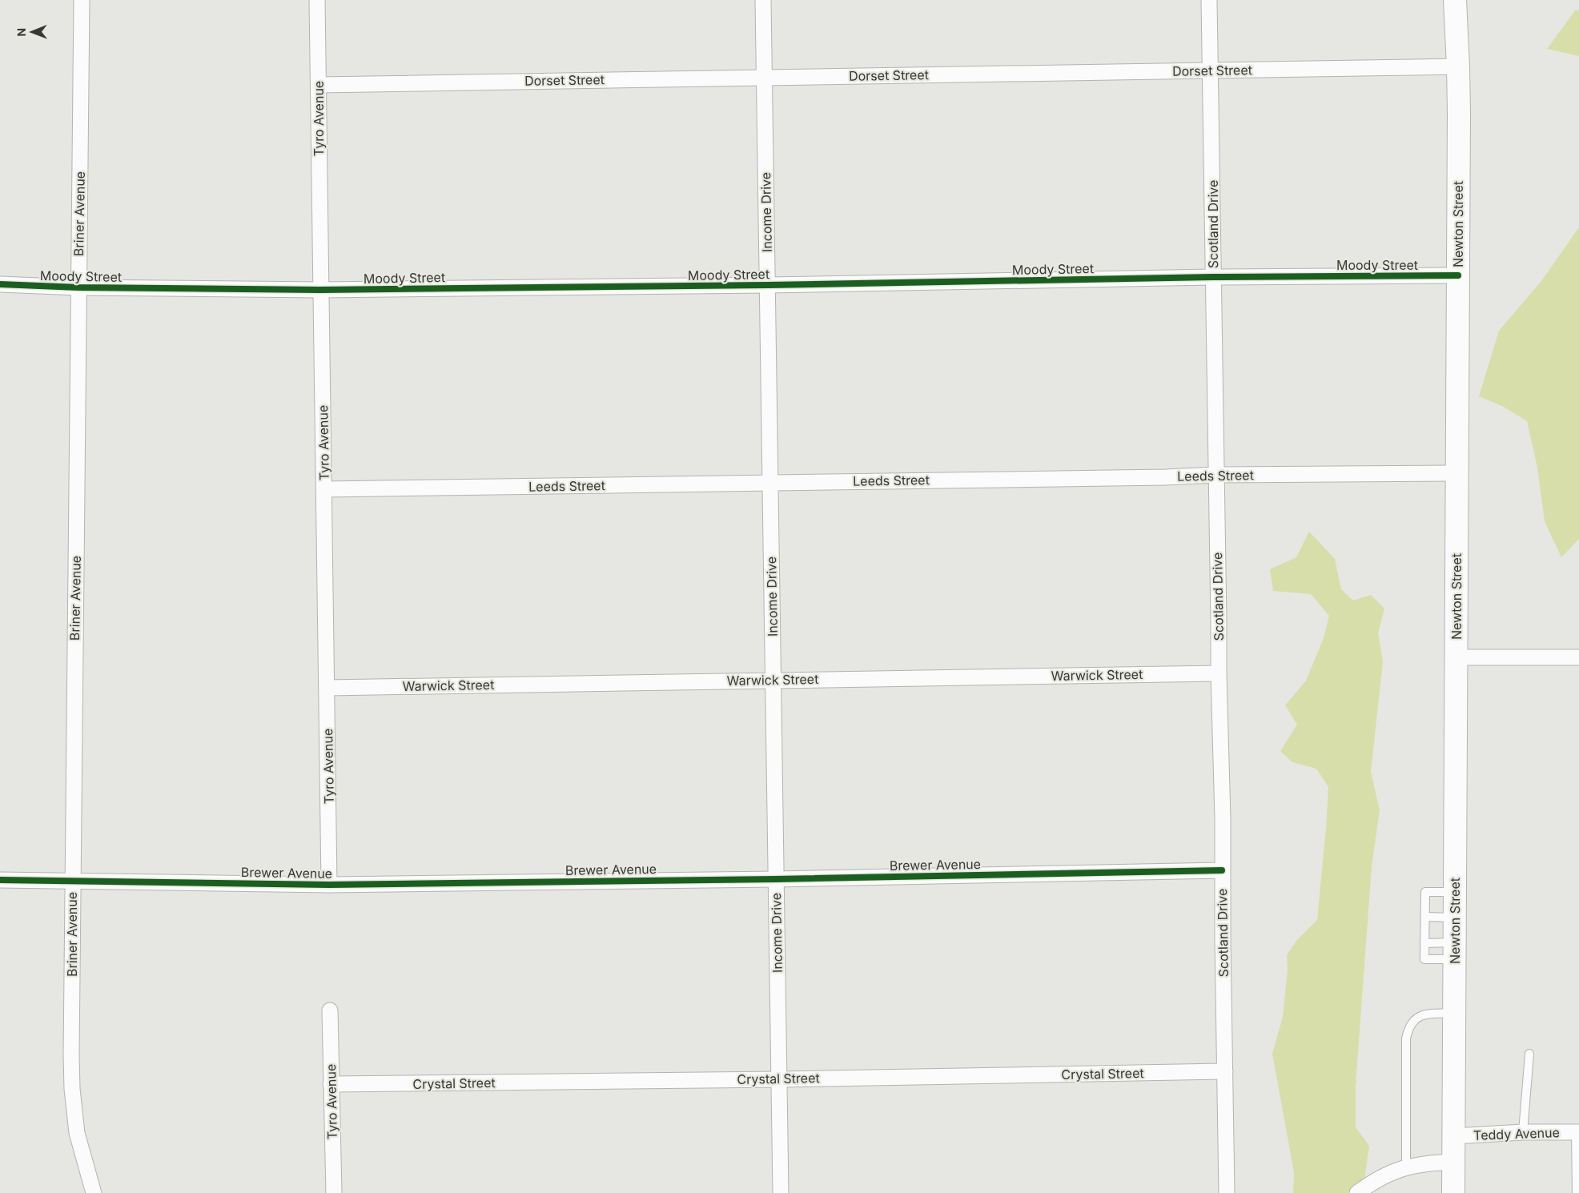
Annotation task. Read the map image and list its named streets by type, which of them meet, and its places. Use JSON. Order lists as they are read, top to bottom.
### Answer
{
  "streets": {
    "street": [
      "Dorset Street",
      "Tyro Avenue",
      "Income Drive",
      "Briner Avenue",
      "Scotland Drive",
      "Newton Street",
      "Moody Street",
      "Leeds Street",
      "Warwick Street",
      "Brewer Avenue",
      "Crystal Street",
      "Teddy Avenue"
    ]
  },
  "crossings": [
    ["Dorset Street", "Tyro Avenue"],
    ["Dorset Street", "Income Drive"],
    ["Dorset Street", "Scotland Drive"],
    ["Dorset Street", "Newton Street"],
    ["Tyro Avenue", "Moody Street"],
    ["Tyro Avenue", "Leeds Street"],
    ["Tyro Avenue", "Warwick Street"],
    ["Tyro Avenue", "Brewer Avenue"],
    ["Tyro Avenue", "Crystal Street"],
    ["Income Drive", "Moody Street"],
    ["Income Drive", "Leeds Street"],
    ["Income Drive", "Warwick Street"],
    ["Income Drive", "Brewer Avenue"],
    ["Income Drive", "Crystal Street"],
    ["Briner Avenue", "Moody Street"],
    ["Briner Avenue", "Brewer Avenue"],
    ["Scotland Drive", "Moody Street"],
    ["Scotland Drive", "Leeds Street"],
    ["Scotland Drive", "Warwick Street"],
    ["Scotland Drive", "Brewer Avenue"],
    ["Scotland Drive", "Crystal Street"],
    ["Newton Street", "Moody Street"],
    ["Newton Street", "Leeds Street"],
    ["Newton Street", "Teddy Avenue"]
  ],
  "north": "left"
}
